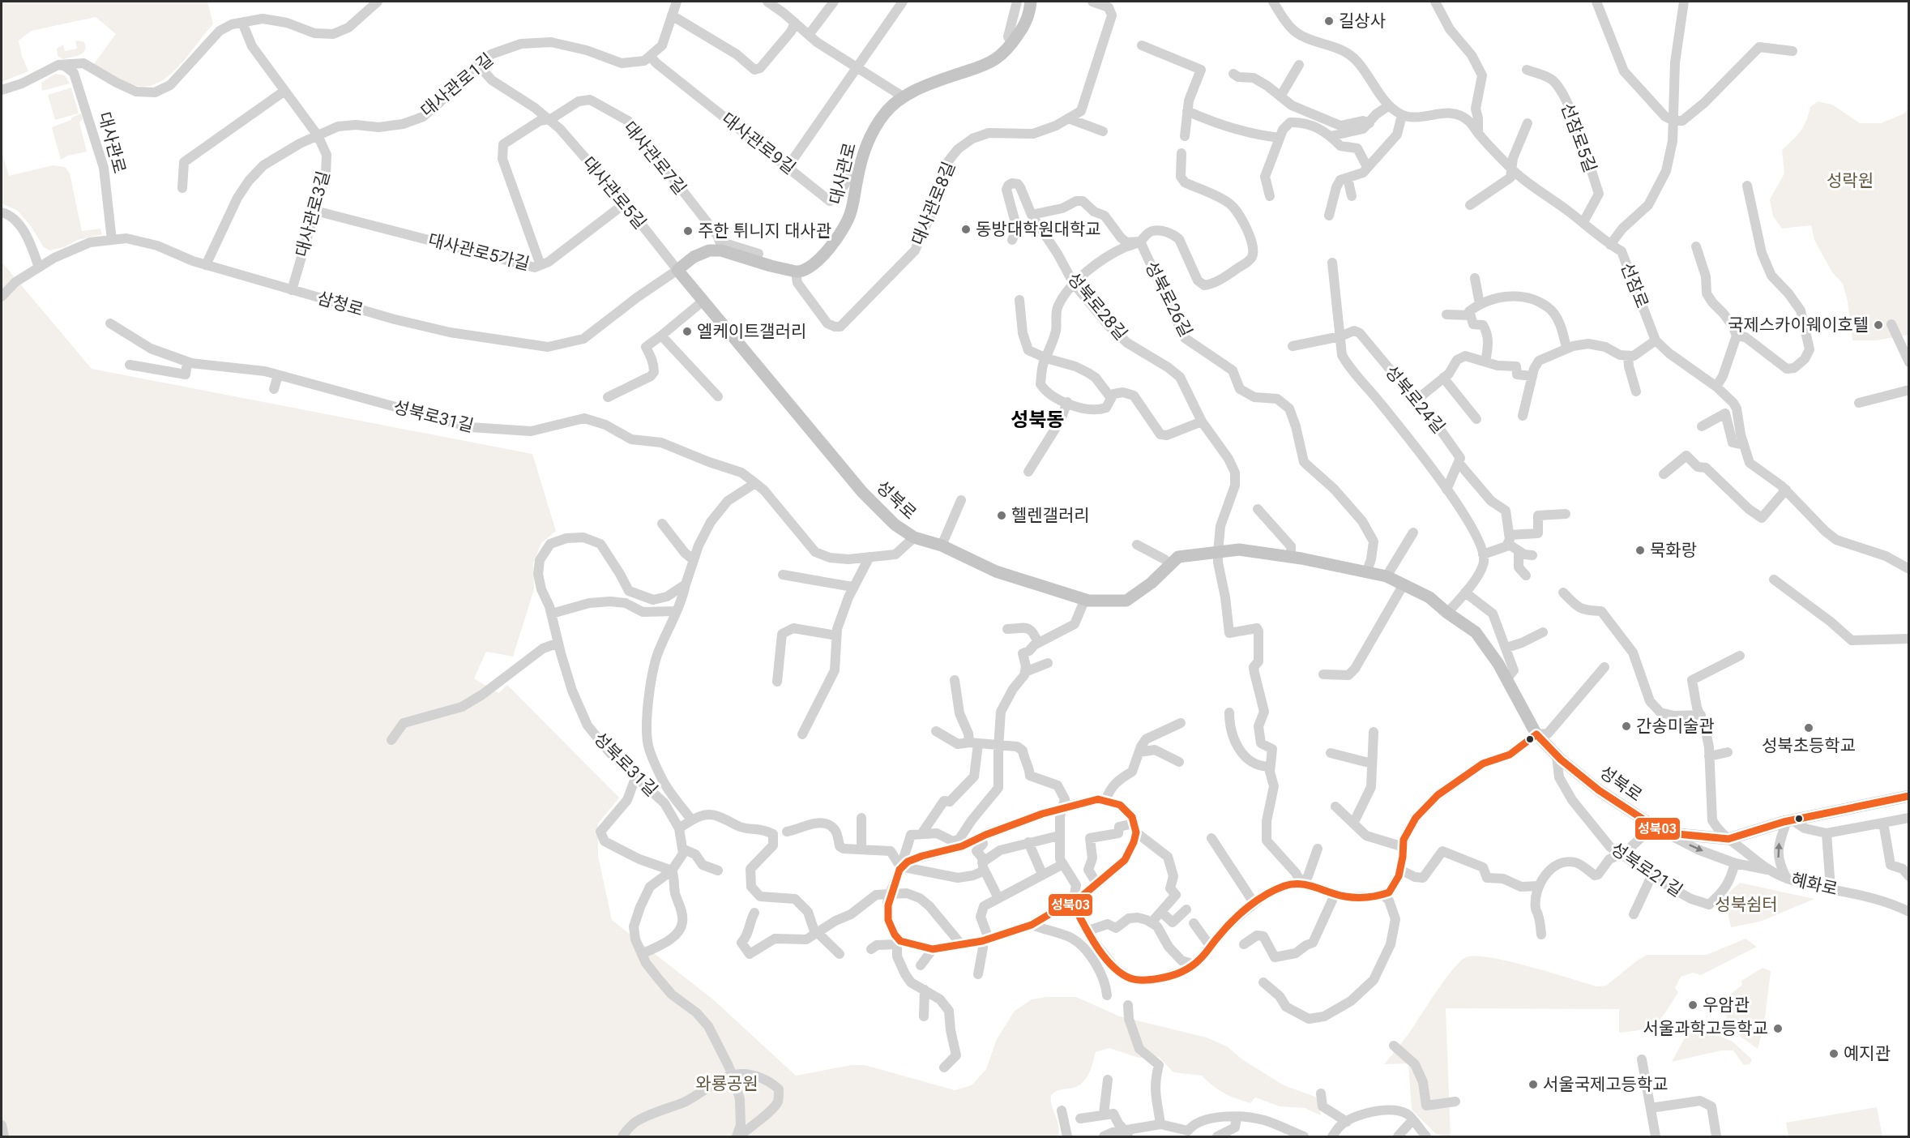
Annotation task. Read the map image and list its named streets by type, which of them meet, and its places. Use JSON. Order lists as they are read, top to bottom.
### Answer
{
  "streets": {
    "main road": ["대사관로", "성북로"],
    "street": [
      "대사관로1길",
      "선잠로5길",
      "대사관로9길",
      "대사관로7길",
      "대사관로5길",
      "대사관로8길",
      "대사관로3길",
      "대사관로5가길",
      "선잠로",
      "성북로26길",
      "삼청로",
      "성북로28길",
      "성북로24길",
      "성북로31길",
      "성북로21길",
      "혜화로"
    ]
  },
  "crossings": [
    ["대사관로1길", "대사관로9길"],
    ["대사관로1길", "대사관로5길"],
    ["대사관로1길", "대사관로3길"],
    ["대사관로1길", "삼청로"],
    ["대사관로", "대사관로9길"],
    ["대사관로", "대사관로8길"],
    ["대사관로", "삼청로"],
    ["대사관로7길", "대사관로5길"],
    ["대사관로5길", "대사관로5가길"],
    ["대사관로5길", "삼청로"],
    ["대사관로5길", "성북로"],
    ["대사관로3길", "대사관로5가길"],
    ["대사관로3길", "삼청로"],
    ["성북로26길", "성북로28길"],
    ["성북로26길", "성북로"],
    ["삼청로", "성북로"],
    ["성북로28길", "성북로"],
    ["성북로31길", "성북로"],
    ["성북로", "성북로21길"],
    ["성북로", "혜화로"]
  ],
  "districts": ["성북동"],
  "parks": ["성락원", "성북쉼터", "와룡공원"],
  "places": [
    "길상사",
    "동방대학원대학교",
    "주한 튀니지 대사관",
    "국제스카이웨이호텔",
    "엘케이트갤러리",
    "헬렌갤러리",
    "묵화랑",
    "간송미술관",
    "성북초등학교",
    "우암관",
    "서울과학고등학교",
    "예지관",
    "서울국제고등학교"
  ],
  "lines": ["transit line 성북03"]
}
